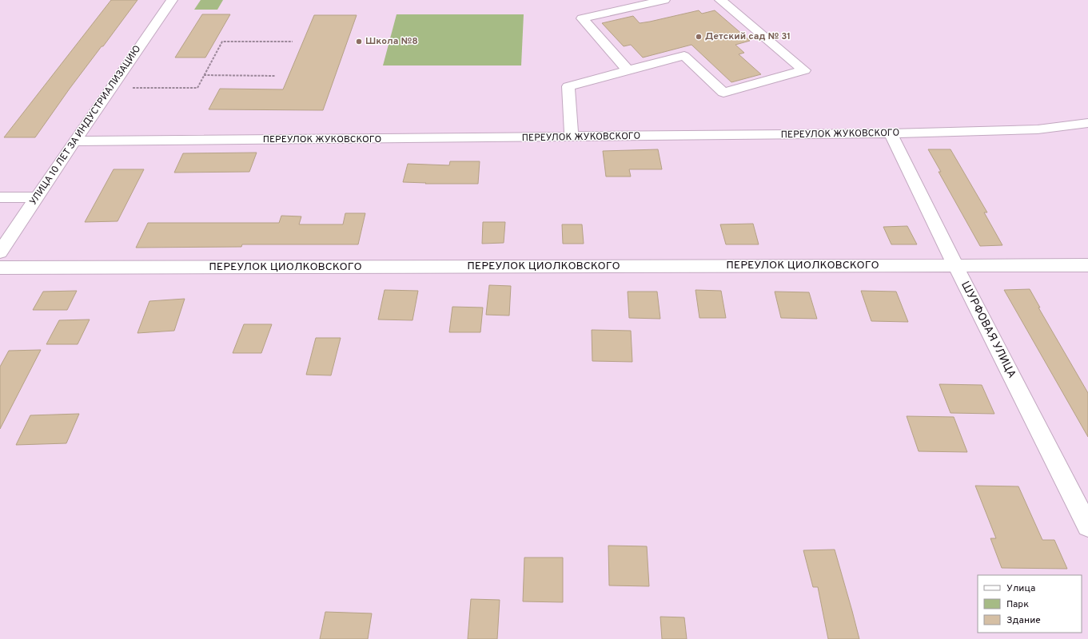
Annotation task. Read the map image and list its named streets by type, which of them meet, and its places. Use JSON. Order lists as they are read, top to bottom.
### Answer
{
  "streets": {
    "street": [
      "УЛИЦА 10 ЛЕТ ЗА ИНДУСТРИАЛИЗАЦИЮ",
      "ПЕРЕУЛОК ЖУКОВСКОГО",
      "ПЕРЕУЛОК ЦИОЛКОВСКОГО",
      "ШУРФОВАЯ УЛИЦА"
    ]
  },
  "crossings": [
    ["УЛИЦА 10 ЛЕТ ЗА ИНДУСТРИАЛИЗАЦИЮ", "ПЕРЕУЛОК ЖУКОВСКОГО"],
    ["ПЕРЕУЛОК ЖУКОВСКОГО", "ШУРФОВАЯ УЛИЦА"],
    ["ПЕРЕУЛОК ЦИОЛКОВСКОГО", "ШУРФОВАЯ УЛИЦА"]
  ],
  "places": ["Детский сад № 31", "Школа №8"],
  "legend": ["Улица", "Парк", "Здание"]
}
